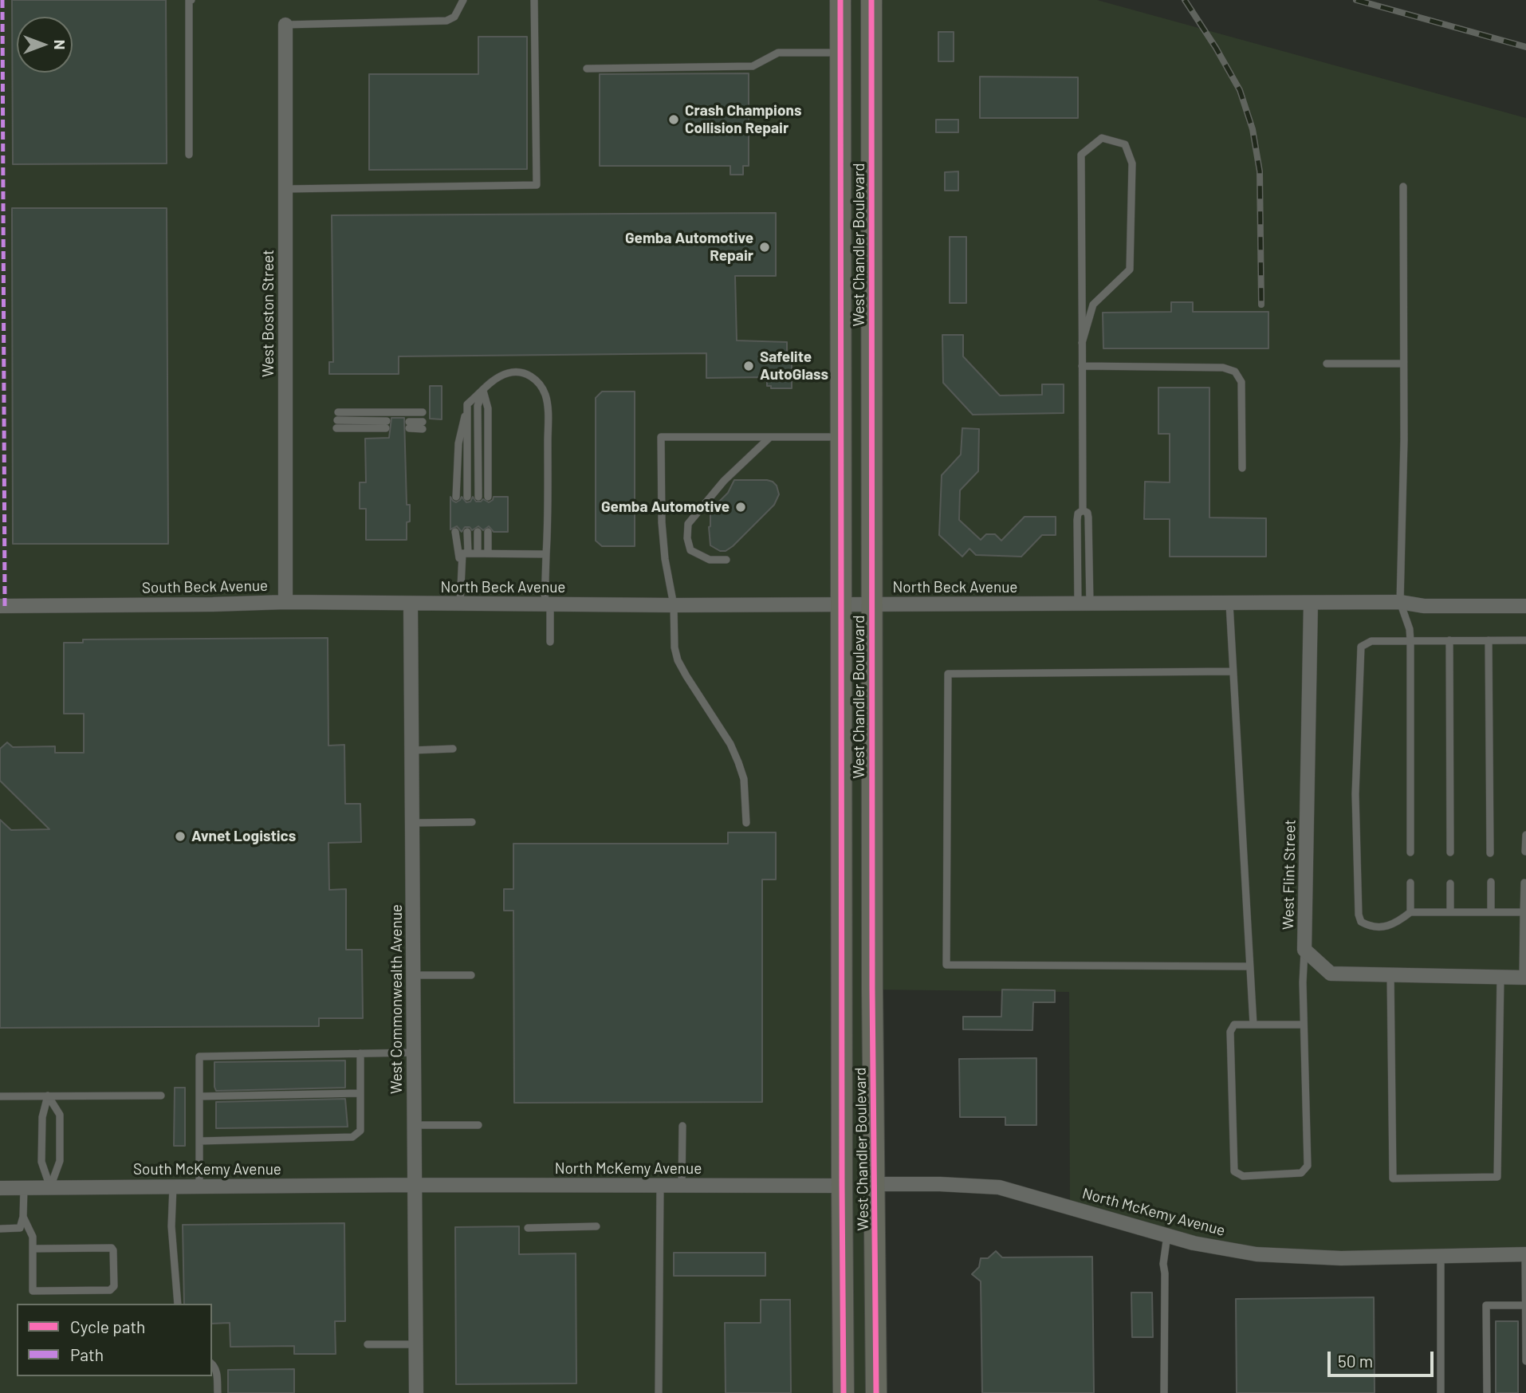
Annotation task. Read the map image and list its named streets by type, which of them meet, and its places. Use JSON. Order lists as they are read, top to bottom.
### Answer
{
  "streets": {
    "main road": ["West Chandler Boulevard"],
    "street": [
      "West Boston Street",
      "South Beck Avenue",
      "North Beck Avenue",
      "West Flint Street",
      "West Commonwealth Avenue",
      "North McKemy Avenue",
      "South McKemy Avenue"
    ]
  },
  "crossings": [
    ["West Chandler Boulevard", "North Beck Avenue"],
    ["West Chandler Boulevard", "North McKemy Avenue"],
    ["West Boston Street", "South Beck Avenue"],
    ["South Beck Avenue", "North Beck Avenue"],
    ["South Beck Avenue", "West Commonwealth Avenue"],
    ["North Beck Avenue", "West Flint Street"],
    ["North Beck Avenue", "West Commonwealth Avenue"],
    ["West Commonwealth Avenue", "North McKemy Avenue"],
    ["West Commonwealth Avenue", "South McKemy Avenue"],
    ["North McKemy Avenue", "South McKemy Avenue"]
  ],
  "places": [
    "Crash Champions Collision Repair",
    "Gemba Automotive Repair",
    "Safelite AutoGlass",
    "Gemba Automotive",
    "Avnet Logistics"
  ],
  "legend": ["Cycle path", "Path"],
  "scale_bar": "50 m",
  "north": "right"
}
